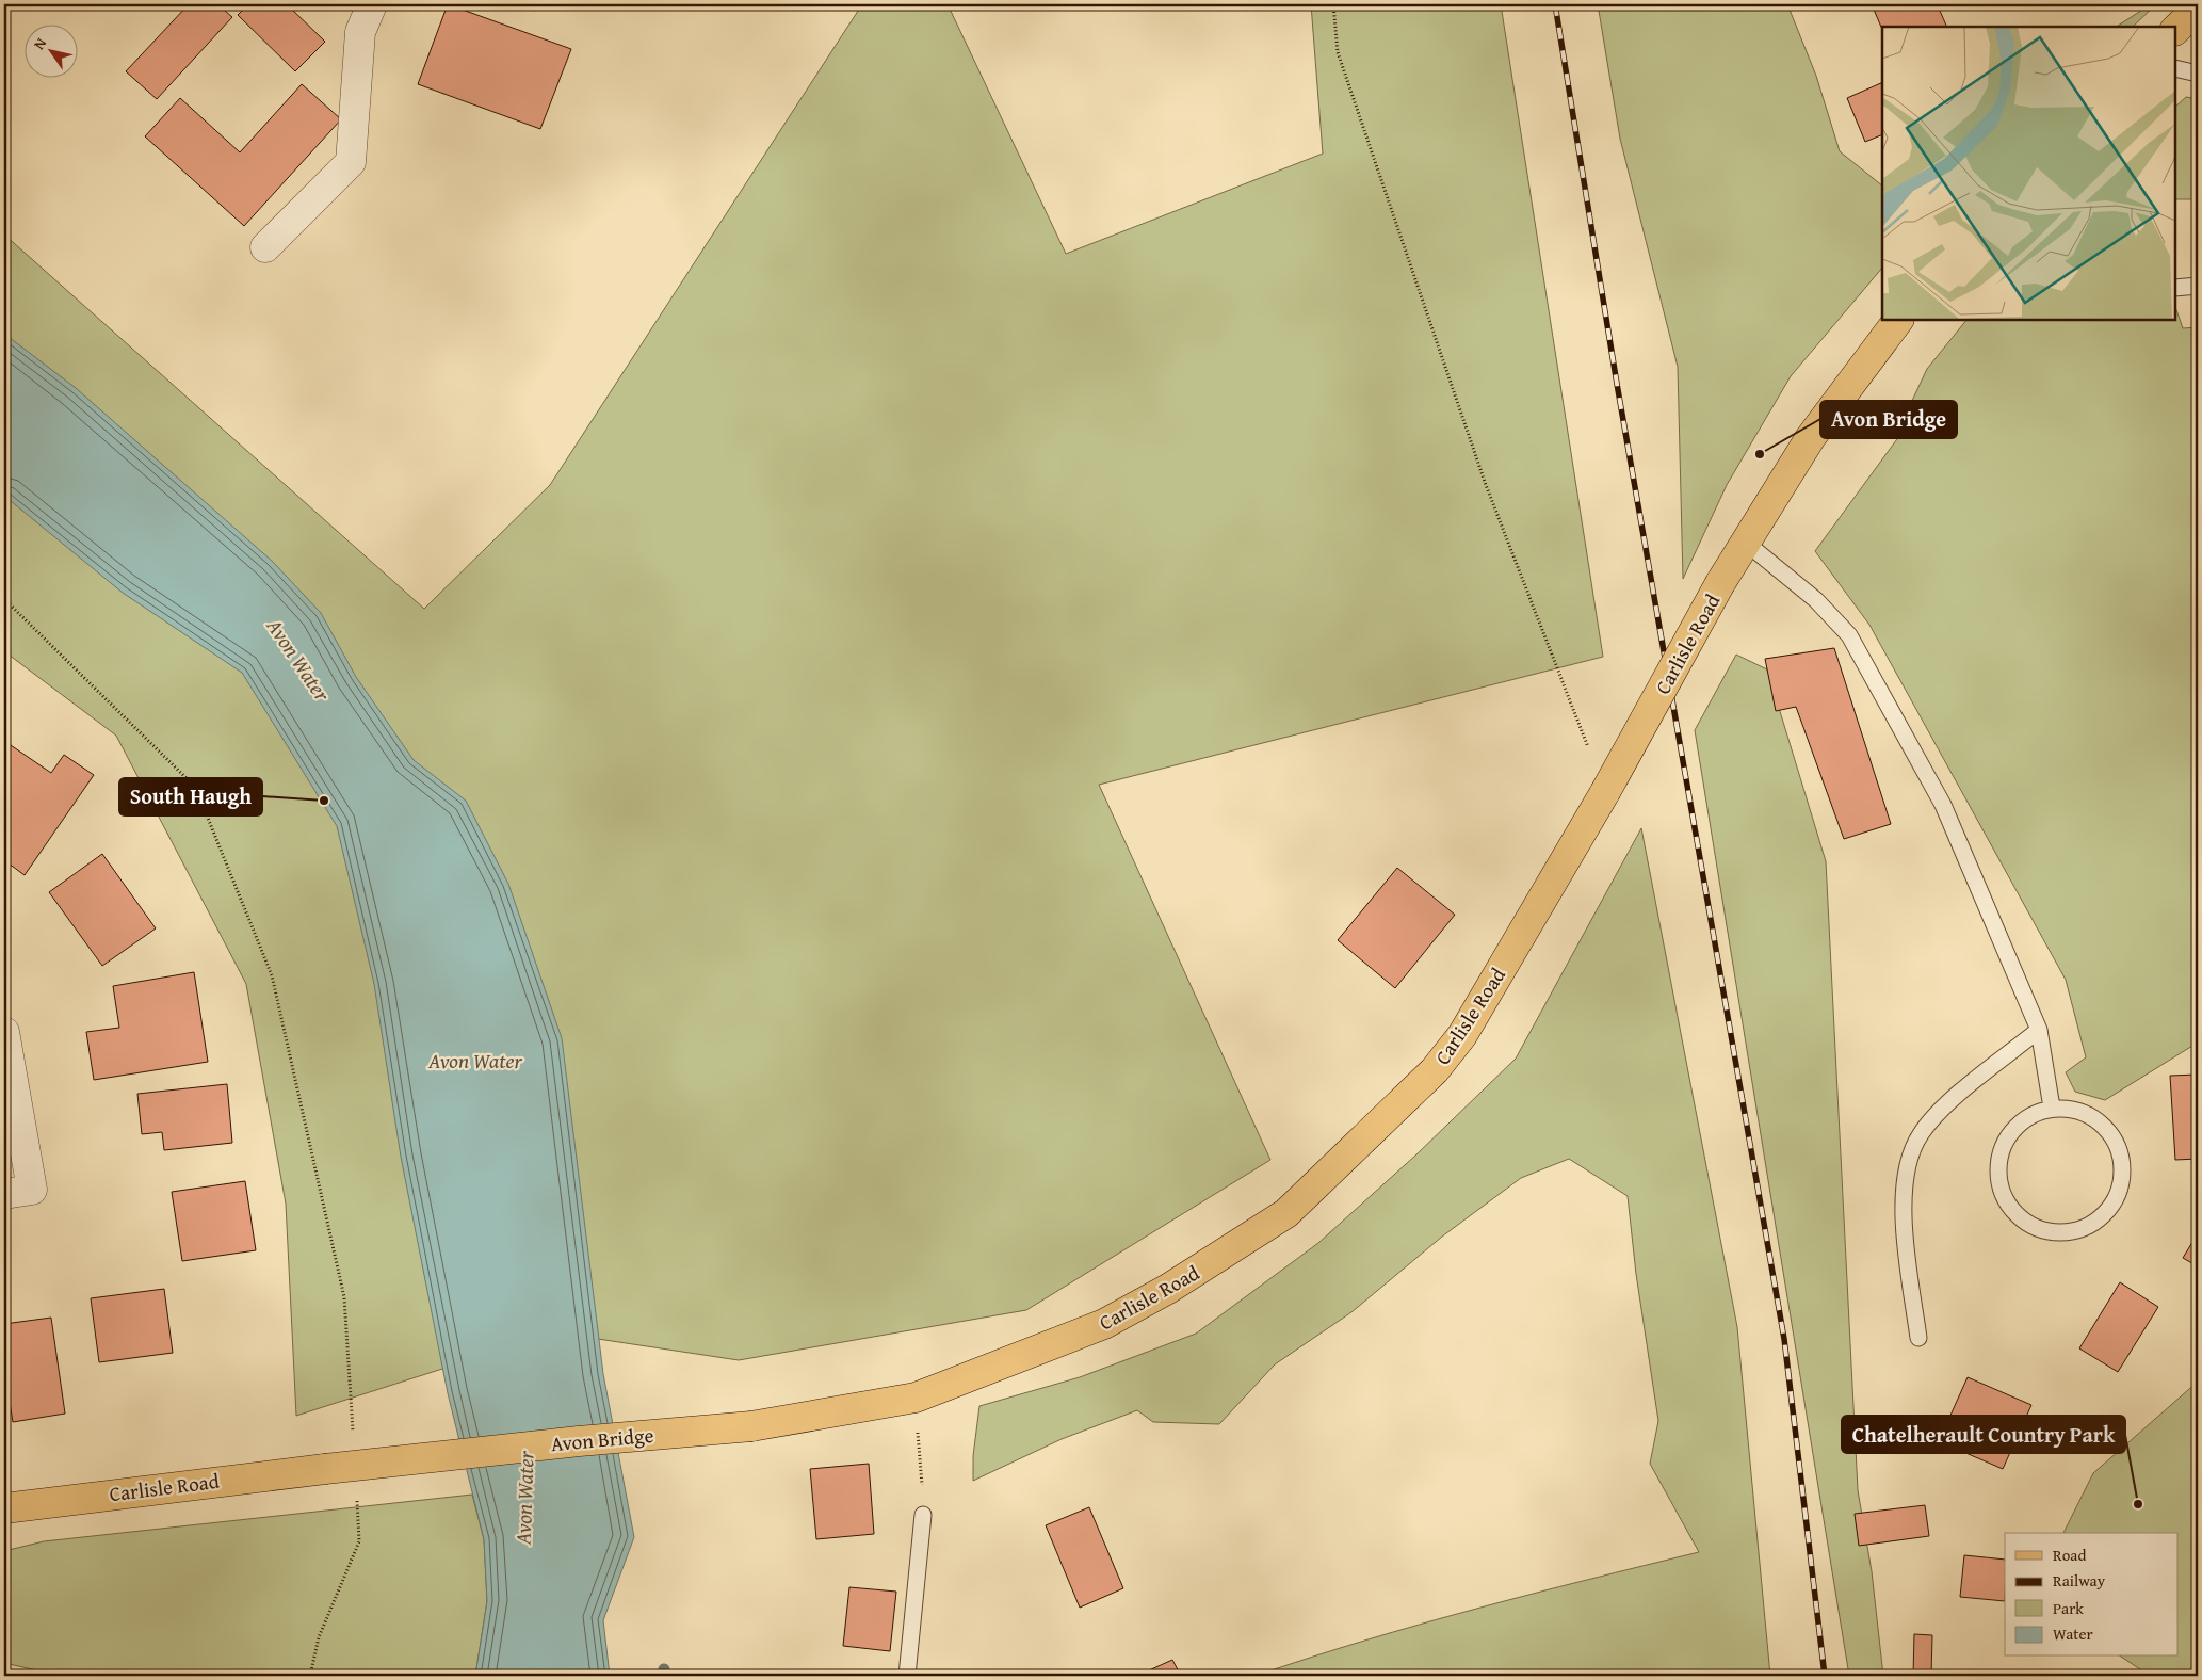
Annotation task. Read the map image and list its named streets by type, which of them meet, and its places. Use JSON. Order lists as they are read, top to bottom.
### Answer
{
  "streets": {
    "main road": ["Carlisle Road", "Avon Bridge"]
  },
  "crossings": [
    ["Carlisle Road", "Avon Bridge"]
  ],
  "water": ["Avon Water"],
  "places": ["Avon Bridge", "South Haugh", "Chatelherault Country Park"],
  "legend": [
    "Road",
    "Railway",
    "Park",
    "Water"
  ],
  "north": "top left"
}
